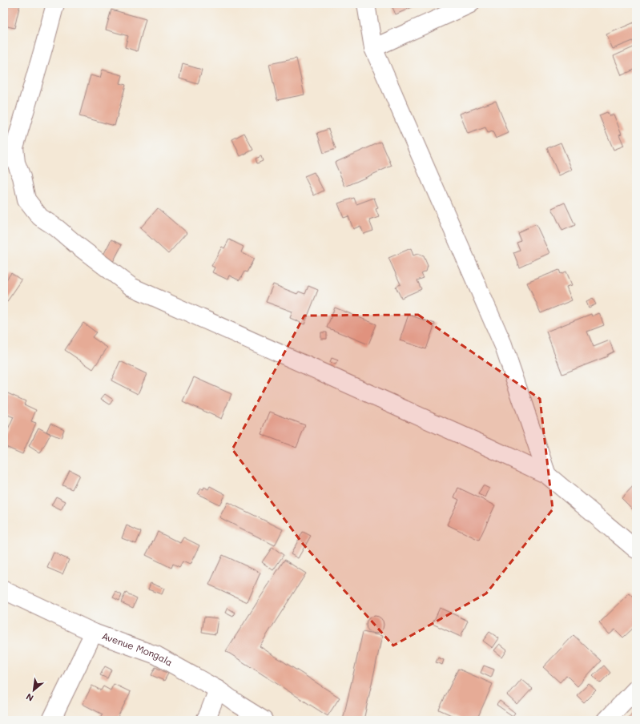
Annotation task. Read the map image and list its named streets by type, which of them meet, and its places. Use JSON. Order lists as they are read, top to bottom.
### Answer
{
  "streets": {
    "street": ["Avenue Mongala"]
  },
  "north": "bottom left"
}
